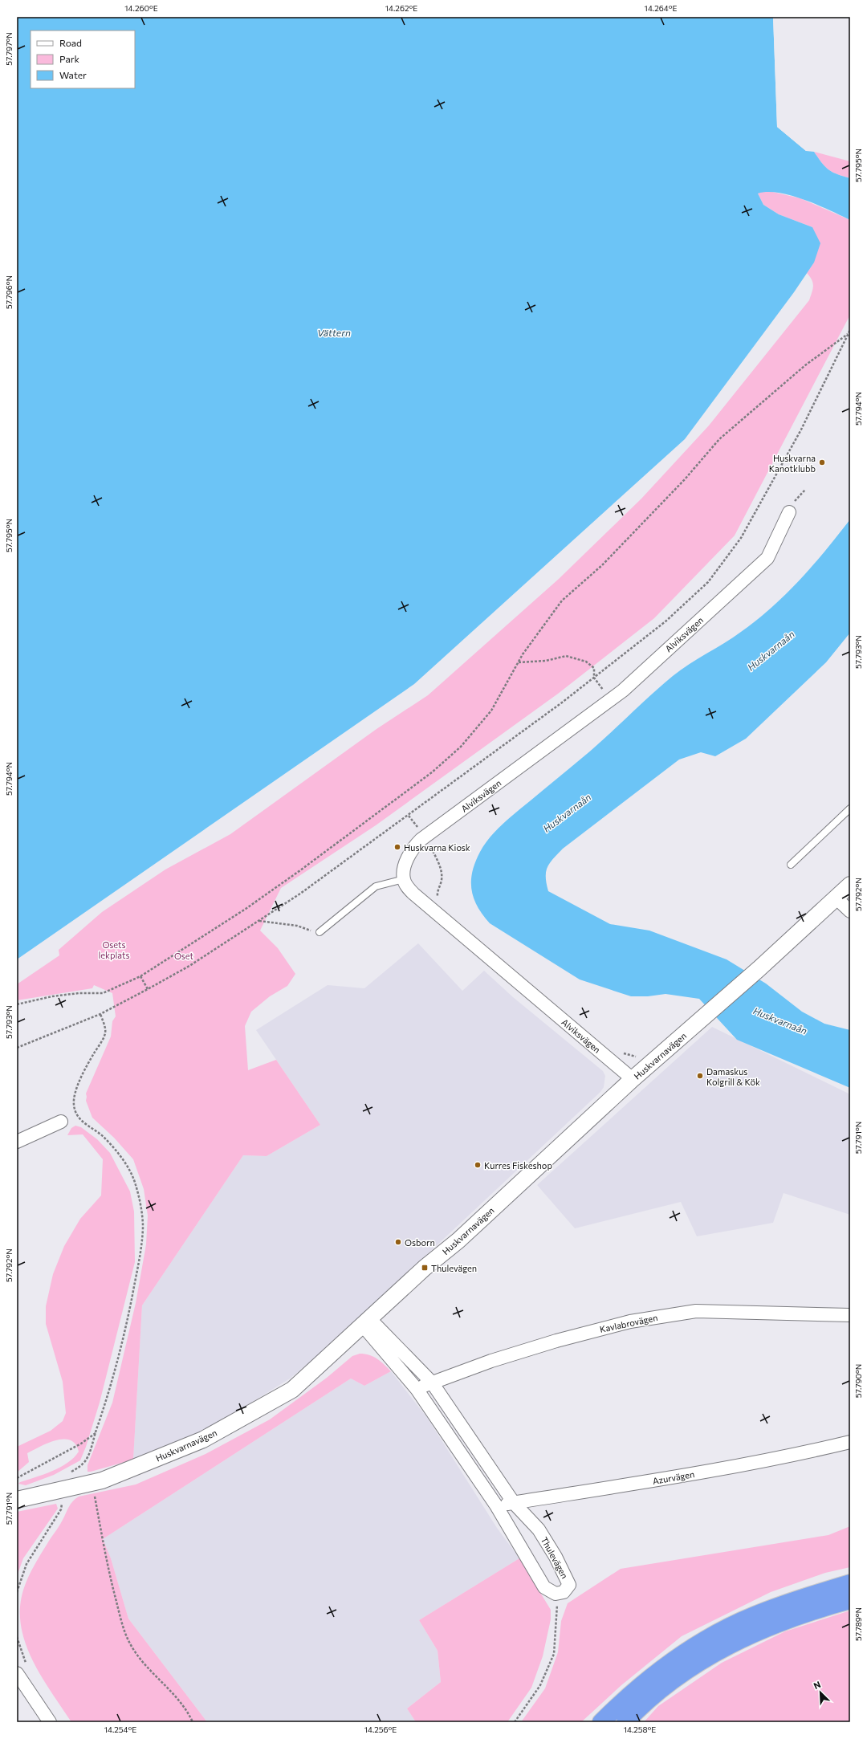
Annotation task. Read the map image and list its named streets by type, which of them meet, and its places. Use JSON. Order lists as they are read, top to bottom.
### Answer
{
  "streets": {
    "street": [
      "Alviksvägen",
      "Huskvarnavägen",
      "Kavlabrovägen",
      "Azurvägen",
      "Thulevägen"
    ]
  },
  "crossings": [
    ["Alviksvägen", "Huskvarnavägen"],
    ["Huskvarnavägen", "Thulevägen"],
    ["Kavlabrovägen", "Thulevägen"],
    ["Azurvägen", "Thulevägen"]
  ],
  "water": ["Vättern", "Huskvarnaån"],
  "parks": ["Osets lekplats", "Oset"],
  "places": {
    "other": [
      "Huskvarna Kanotklubb",
      "Huskvarna Kiosk",
      "Damaskus Kolgrill & Kök",
      "Kurres Fiskeshop",
      "Osborn"
    ],
    "transit": ["Thulevägen"]
  },
  "legend": ["Road", "Park", "Water"],
  "north": "top left",
  "coordinates": [
    "14.260°E",
    "14.262°E",
    "14.264°E",
    "57.797°N",
    "57.795°N",
    "57.796°N",
    "57.794°N",
    "57.793°N",
    "57.792°N",
    "57.791°N",
    "57.790°N",
    "57.789°N",
    "14.254°E",
    "14.256°E",
    "14.258°E"
  ]
}
